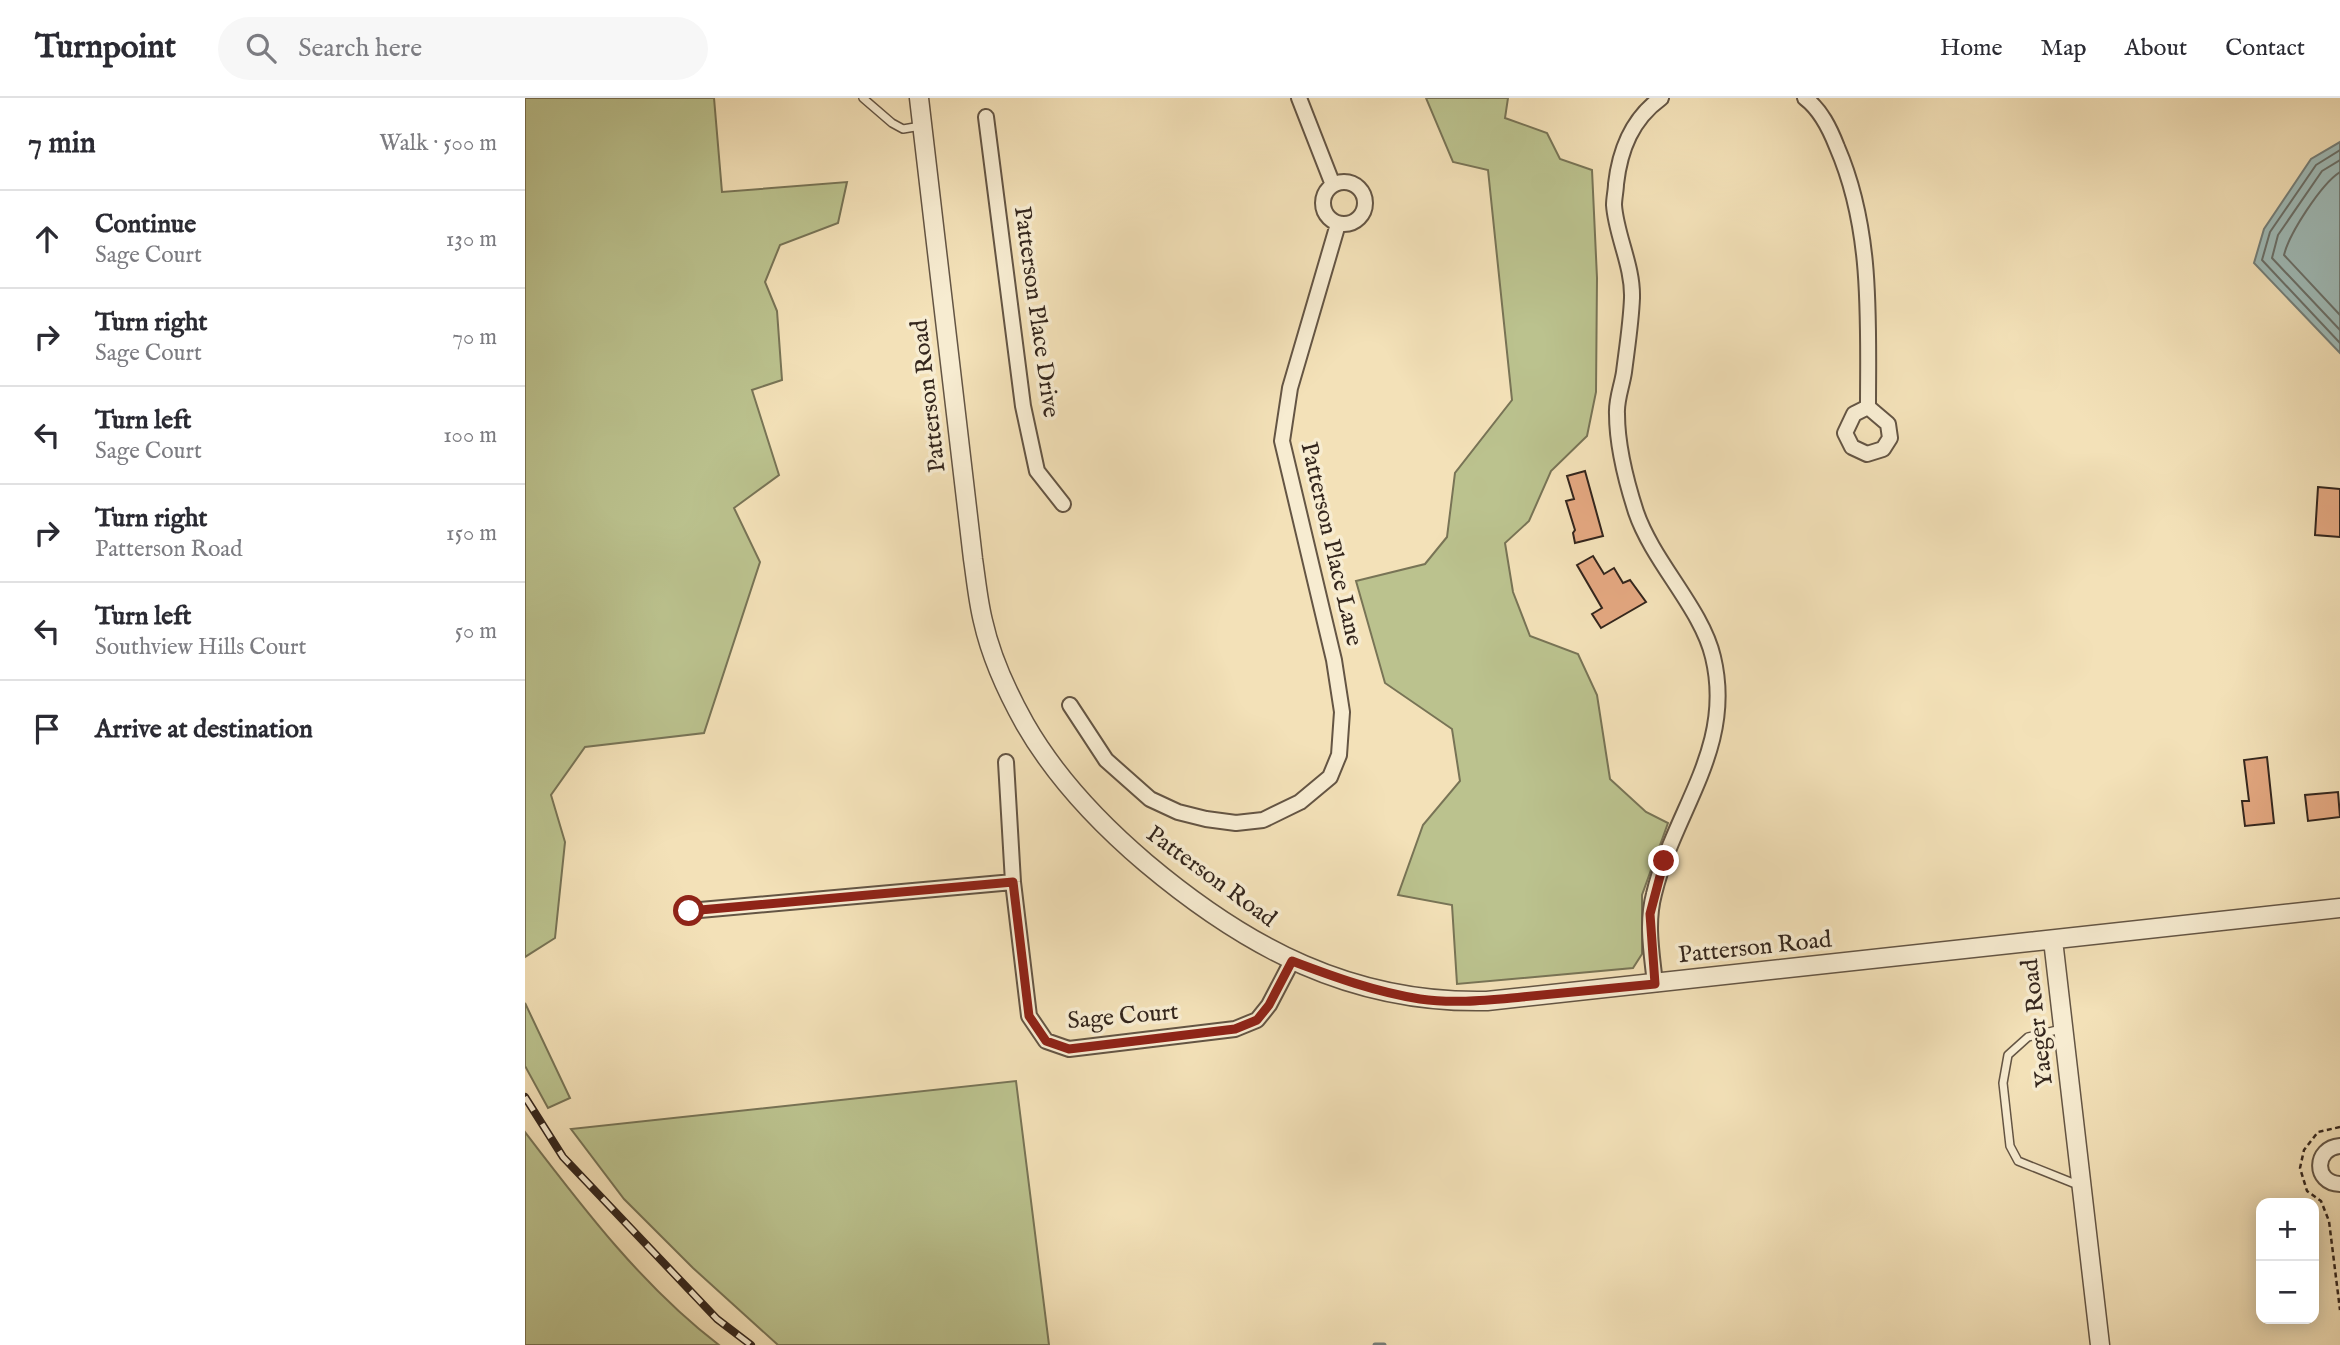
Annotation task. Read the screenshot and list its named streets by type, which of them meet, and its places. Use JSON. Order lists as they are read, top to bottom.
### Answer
{
  "streets": {
    "street": [
      "Patterson Place Drive",
      "Patterson Road",
      "Patterson Place Lane",
      "Sage Court",
      "Yaeger Road"
    ]
  },
  "crossings": [
    ["Patterson Road", "Sage Court"],
    ["Patterson Road", "Yaeger Road"]
  ],
  "page": {
    "header": "Turnpoint",
    "search": "Search here",
    "nav": [
      "Home",
      "Map",
      "About",
      "Contact"
    ],
    "heading": ["7 min", "Walk · 500 m"],
    "list": [
      ["Continue", "Sage Court", "130 m"],
      ["Turn right", "Sage Court", "70 m"],
      ["Turn left", "Sage Court", "100 m"],
      ["Turn right", "Patterson Road", "150 m"],
      ["Turn left", "Southview Hills Court", "50 m"],
      "Arrive at destination"
    ],
    "map_buttons": ["+", "−"]
  }
}
